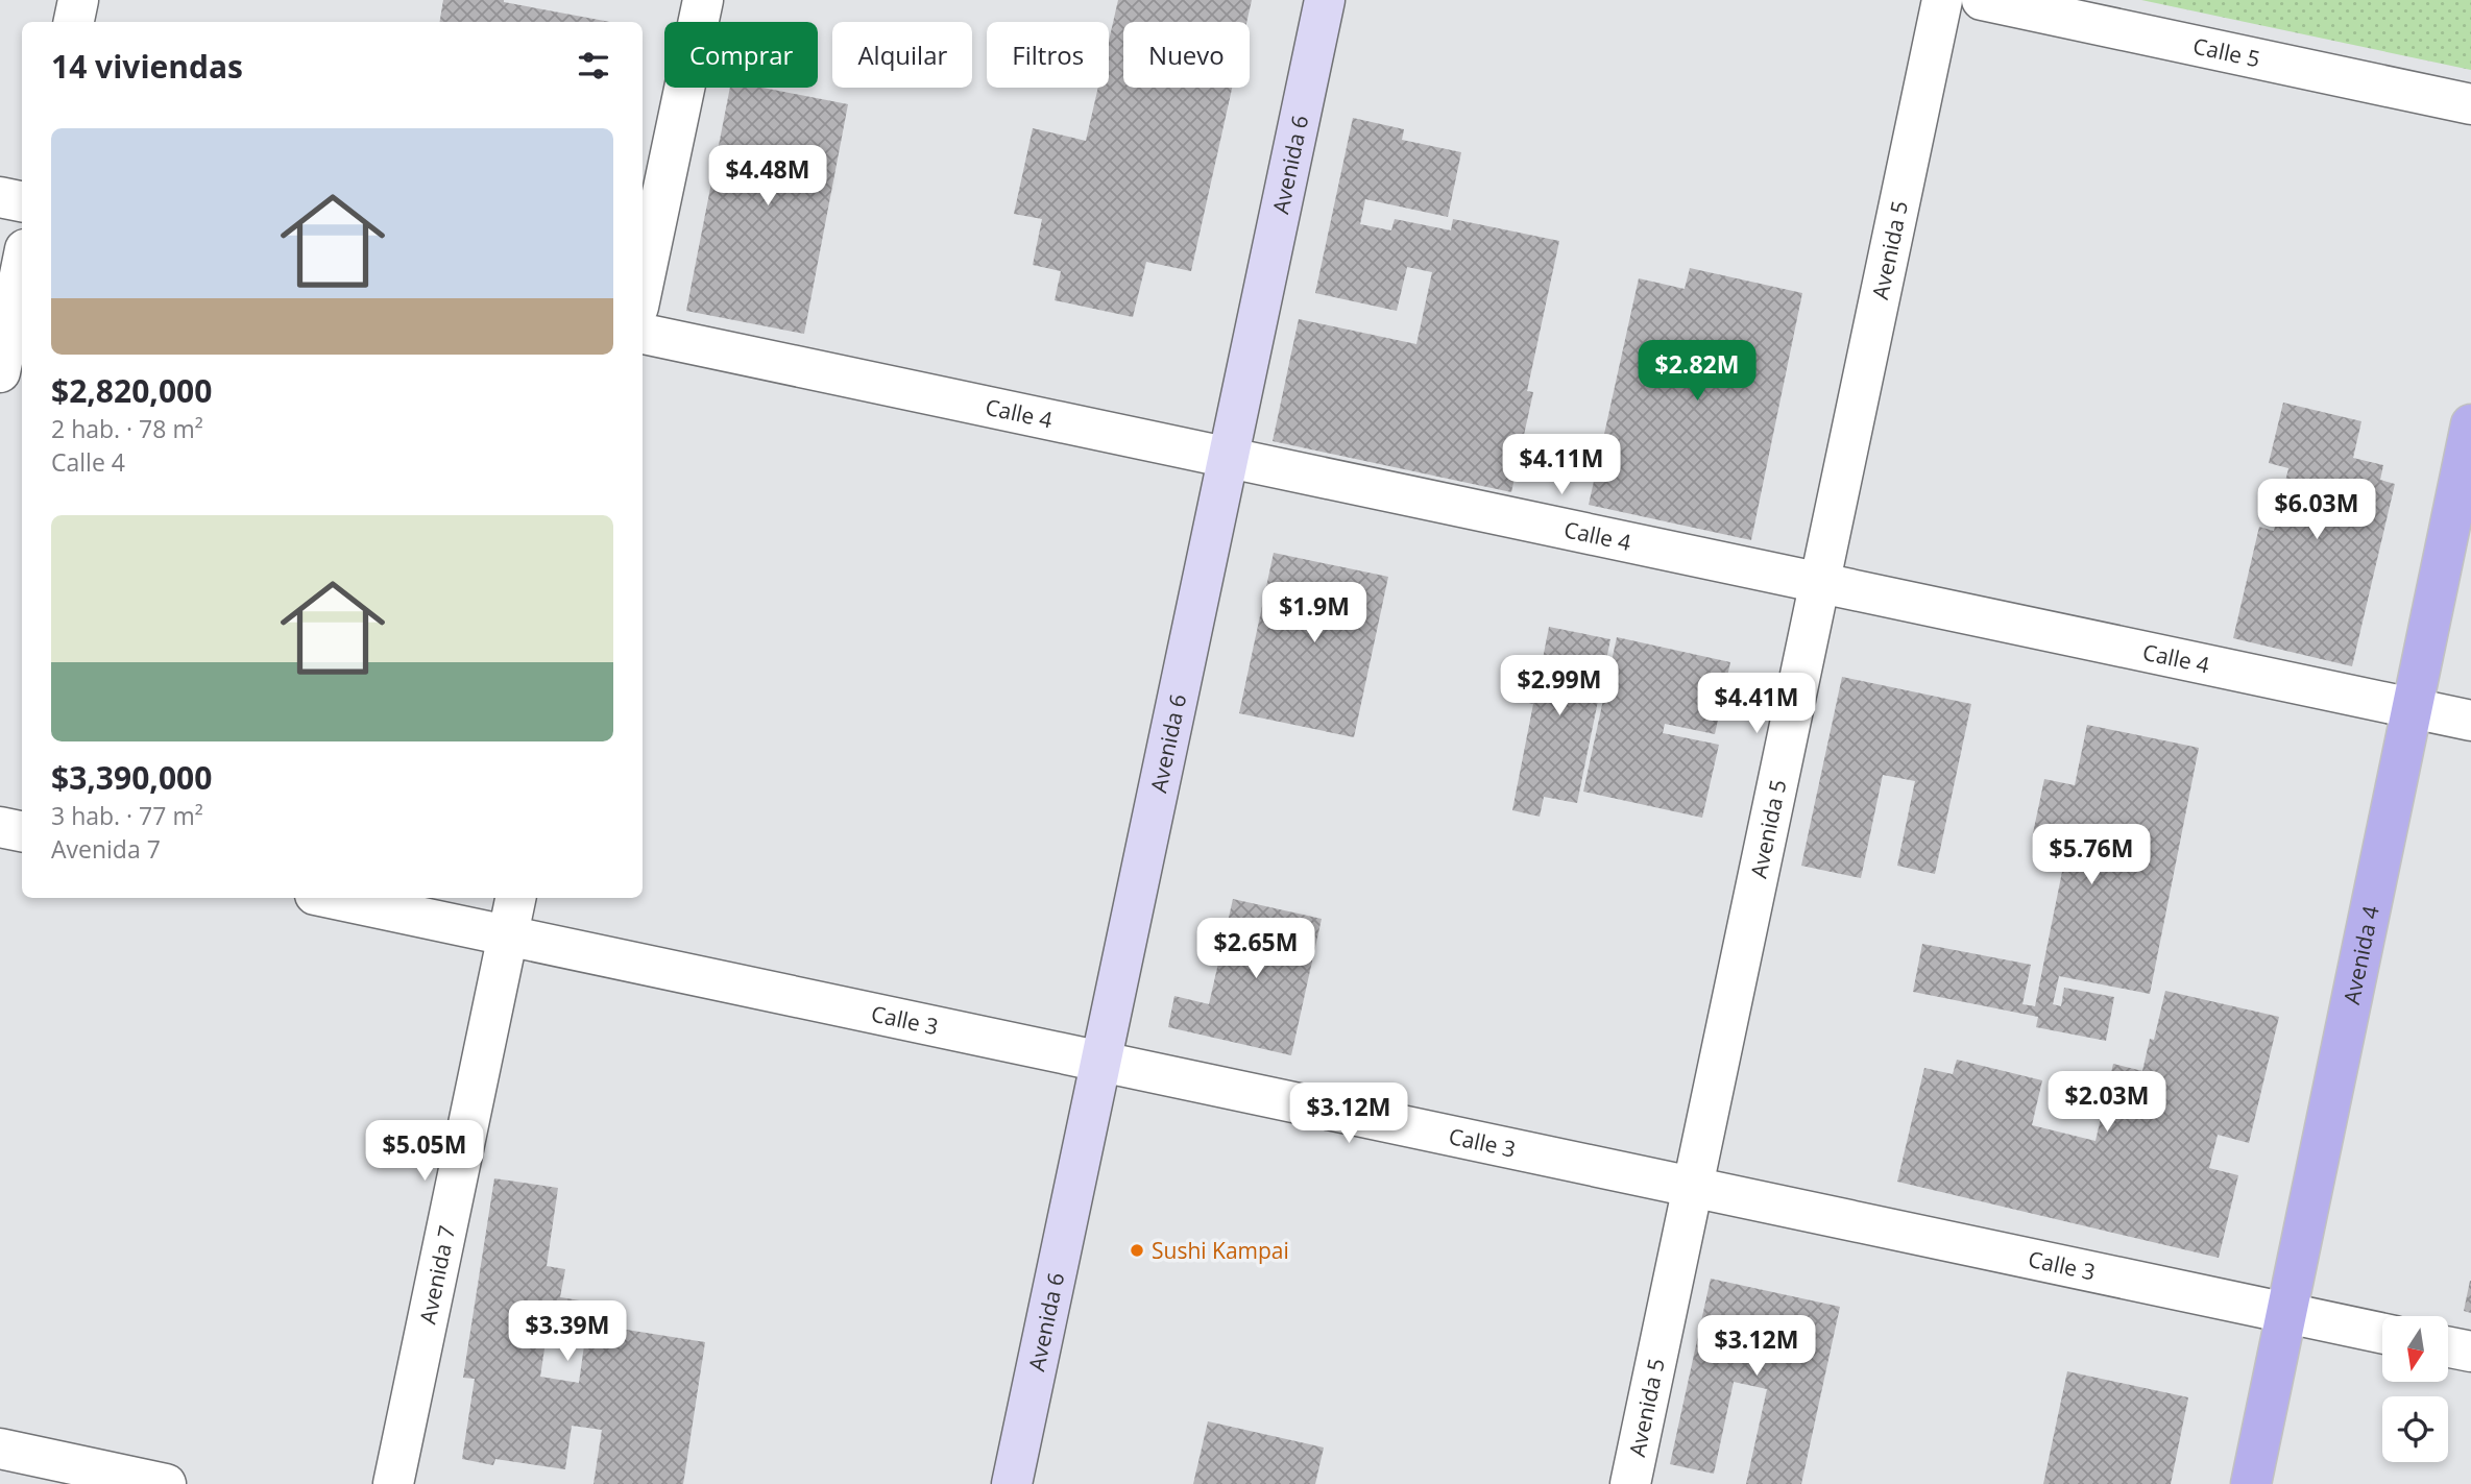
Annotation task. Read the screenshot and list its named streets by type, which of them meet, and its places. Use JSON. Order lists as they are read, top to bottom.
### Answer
{
  "streets": {
    "main road": ["Avenida 6", "Avenida 4"],
    "street": [
      "Calle 5",
      "Avenida 5",
      "Calle 4",
      "Calle 3",
      "Avenida 7"
    ]
  },
  "crossings": [
    ["Avenida 6", "Calle 4"],
    ["Avenida 6", "Calle 3"],
    ["Avenida 5", "Calle 4"],
    ["Avenida 5", "Calle 3"],
    ["Calle 4", "Avenida 4"],
    ["Avenida 4", "Calle 3"],
    ["Calle 3", "Avenida 7"]
  ],
  "places": ["Sushi Kampai"],
  "north": "bottom",
  "page": {
    "chip": [
      "Comprar",
      "Alquilar",
      "Filtros",
      "Nuevo"
    ],
    "heading": "14 viviendas",
    "list": [
      {
        "name": "$2,820,000",
        "note": "2 hab. · 78 m² · Calle 4"
      },
      {
        "name": "$3,390,000",
        "note": "3 hab. · 77 m² · Avenida 7"
      }
    ],
    "price": [
      "$4.48M",
      "$2.82M",
      "$4.11M",
      "$6.03M",
      "$1.9M",
      "$2.99M",
      "$4.41M",
      "$5.76M",
      "$2.65M",
      "$2.03M",
      "$3.12M",
      "$5.05M",
      "$3.39M",
      "$3.12M"
    ]
  }
}
